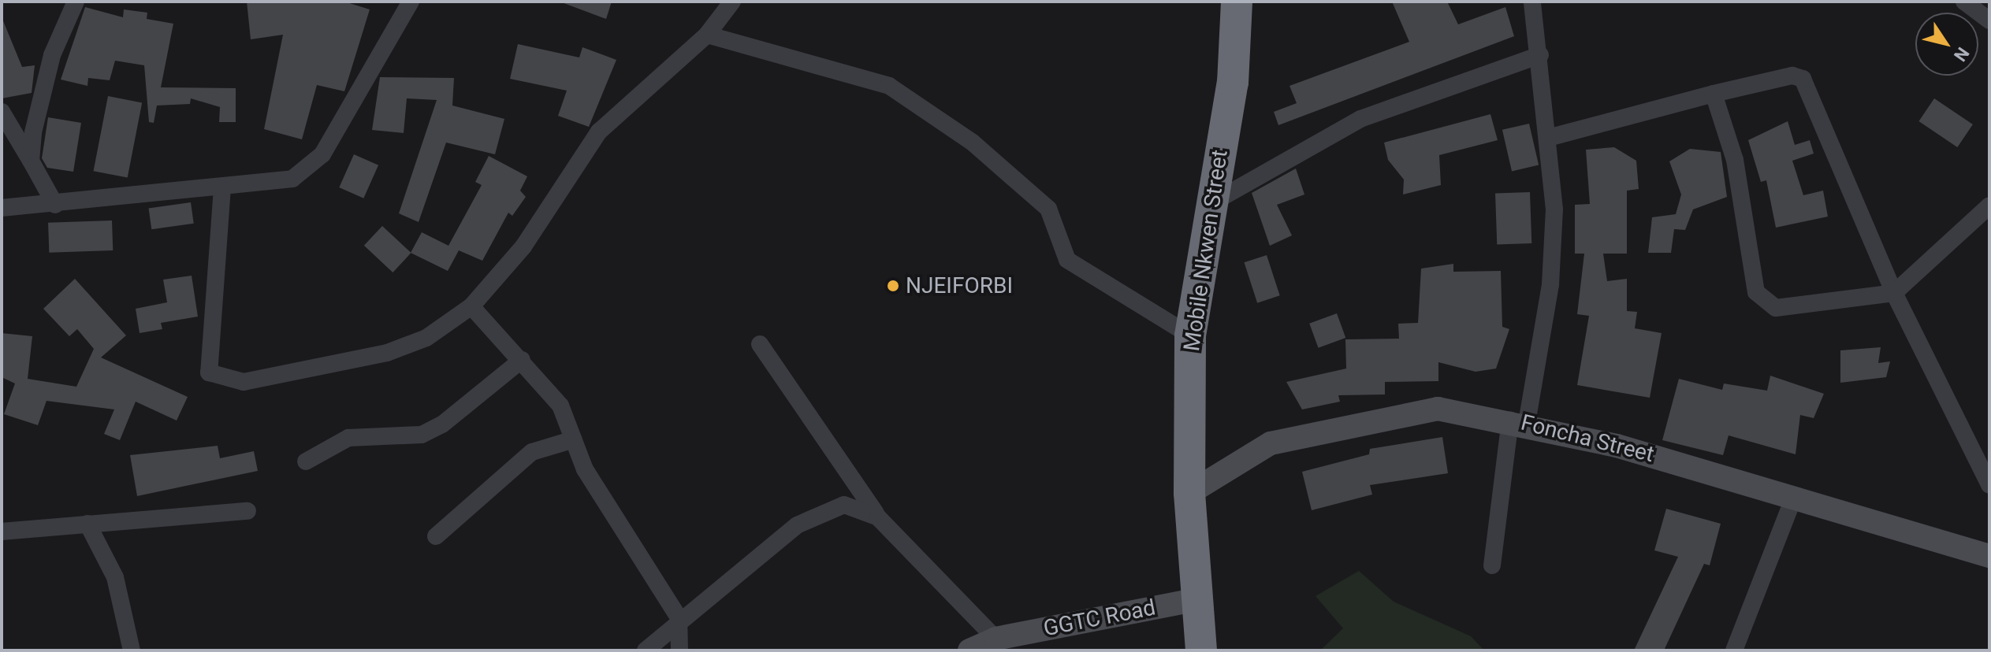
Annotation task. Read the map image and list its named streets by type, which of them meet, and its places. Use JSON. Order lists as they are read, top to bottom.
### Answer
{
  "streets": {
    "highway": ["Mobile Nkwen Street"],
    "main road": ["Foncha Street", "GGTC Road"]
  },
  "crossings": [
    ["Mobile Nkwen Street", "Foncha Street"],
    ["Mobile Nkwen Street", "GGTC Road"]
  ],
  "places": ["NJEIFORBI"],
  "north": "bottom right"
}
